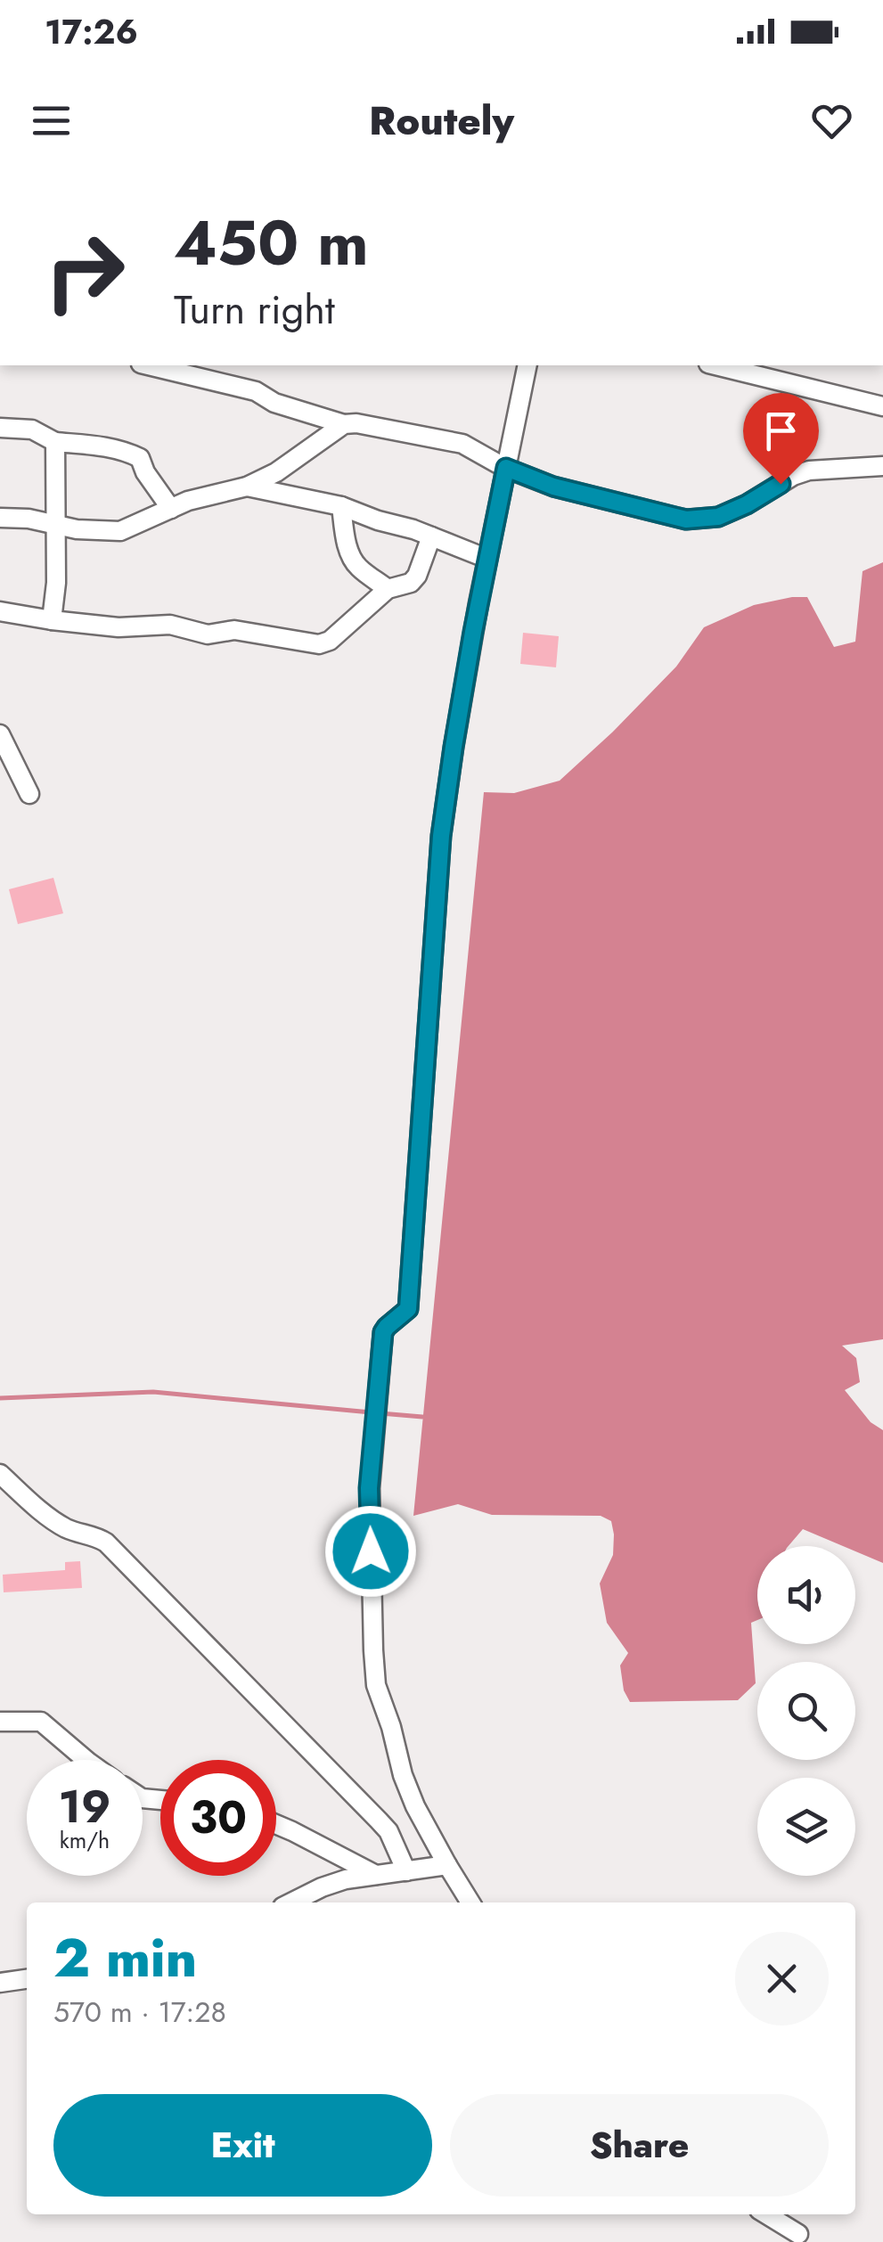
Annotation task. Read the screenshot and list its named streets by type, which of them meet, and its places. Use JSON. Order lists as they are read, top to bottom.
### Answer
{
  "page": {
    "status": "17:26",
    "header": "Routely",
    "turn": ["450 m", "Turn right"],
    "speed": "19 km/h",
    "limit": "30",
    "heading": ["2 min", "570 m · 17:28"],
    "buttons": ["Exit", "Share"]
  }
}
